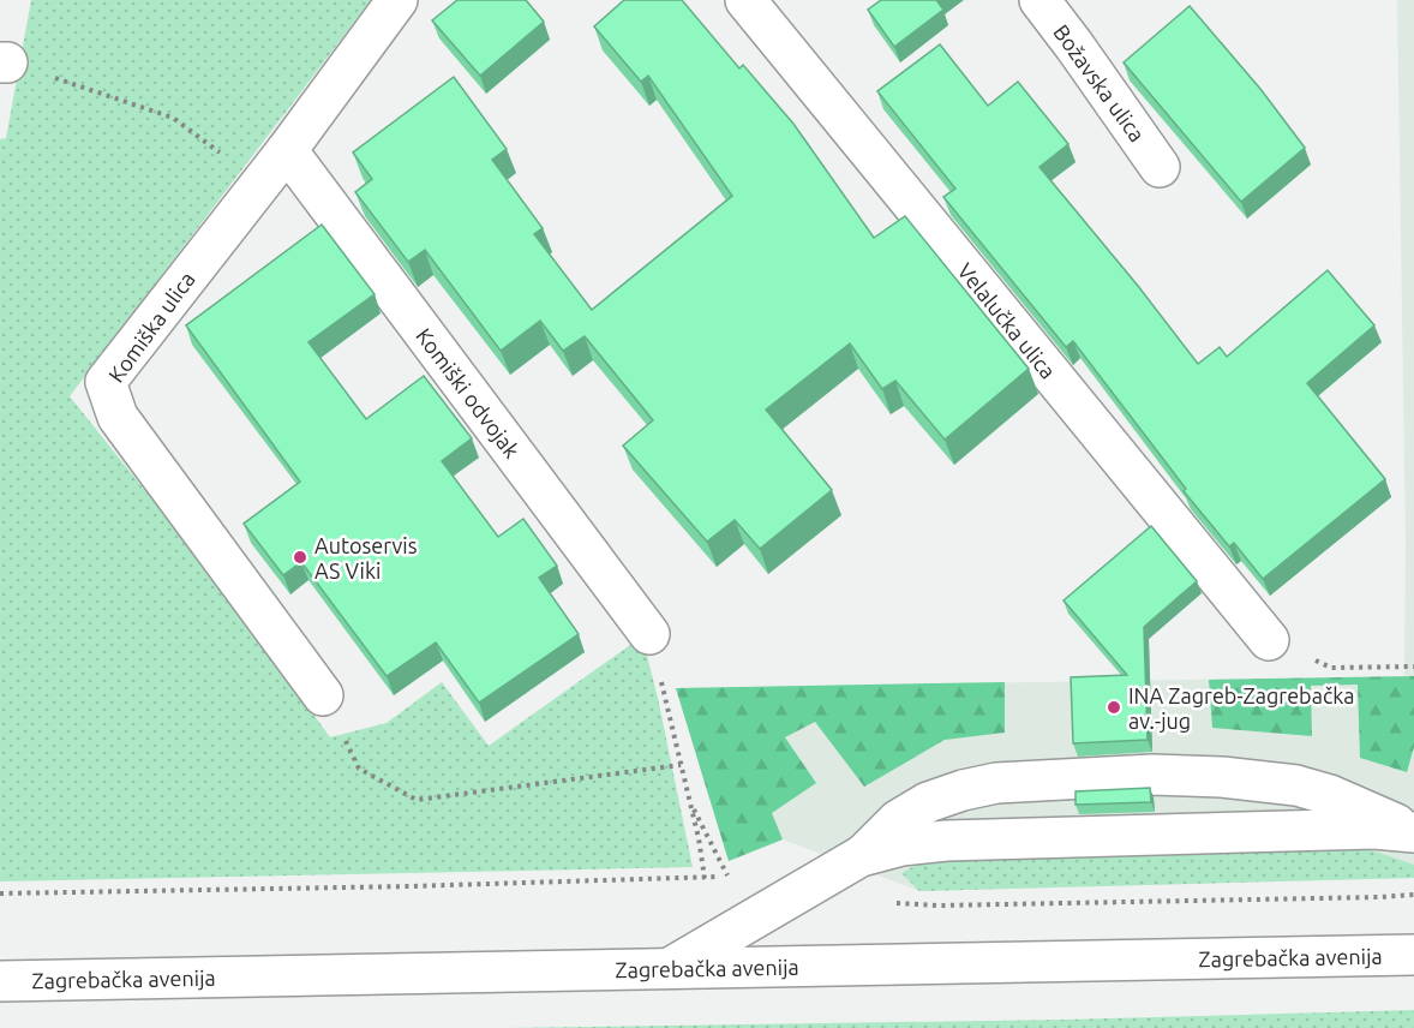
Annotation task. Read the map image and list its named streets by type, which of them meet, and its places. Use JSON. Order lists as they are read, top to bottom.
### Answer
{
  "streets": {
    "street": [
      "Božavska ulica",
      "Velalučka ulica",
      "Komiška ulica",
      "Komiški odvojak",
      "Zagrebačka avenija"
    ]
  },
  "crossings": [
    ["Komiška ulica", "Komiški odvojak"]
  ],
  "places": ["Autoservis AS Viki", "INA Zagreb-Zagrebačka av.-jug"]
}
